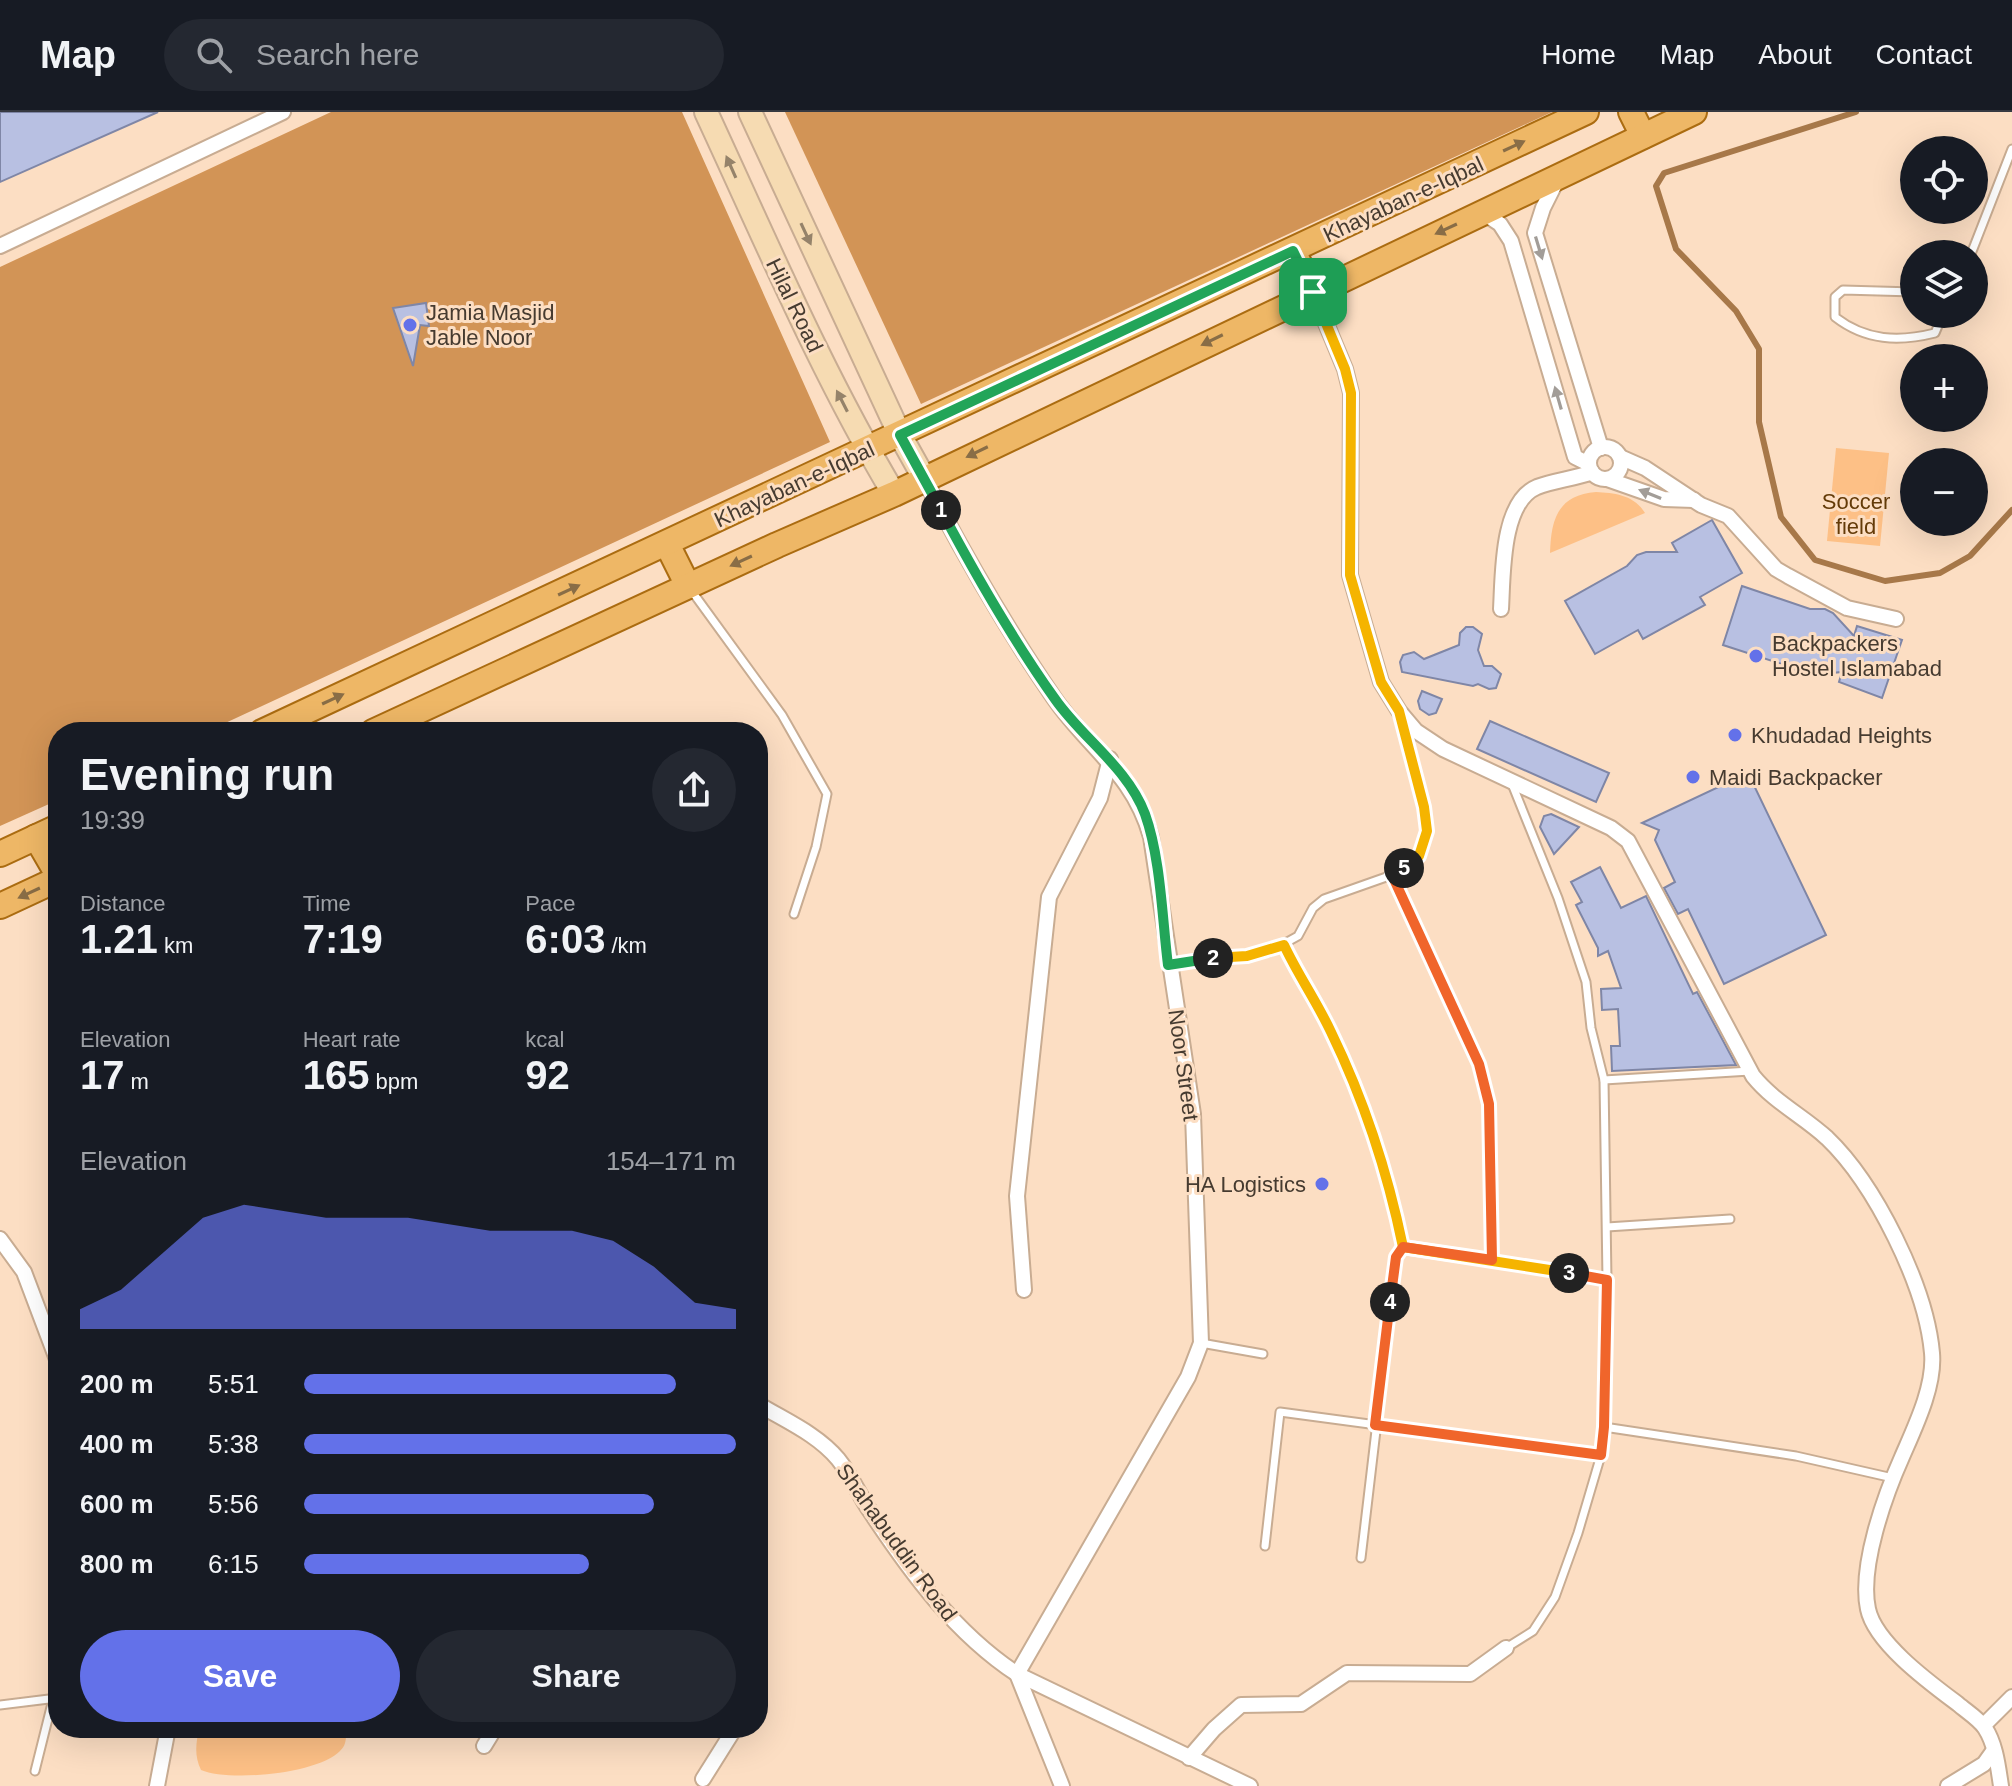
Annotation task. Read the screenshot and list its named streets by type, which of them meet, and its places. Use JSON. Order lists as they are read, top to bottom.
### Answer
{
  "streets": {
    "main road": ["Khayaban-e-Iqbal"],
    "street": ["Hilal Road", "Noor Street", "Shahabuddin Road"]
  },
  "crossings": [
    ["Khayaban-e-Iqbal", "Hilal Road"],
    ["Khayaban-e-Iqbal", "Noor Street"],
    ["Hilal Road", "Noor Street"],
    ["Noor Street", "Shahabuddin Road"]
  ],
  "parks": ["Soccer field"],
  "places": [
    "Jamia Masjid Jable Noor",
    "Backpackers Hostel Islamabad",
    "Khudadad Heights",
    "Maidi Backpacker",
    "HA Logistics"
  ],
  "page": {
    "header": "Map",
    "search": "Search here",
    "nav": [
      "Home",
      "Map",
      "About",
      "Contact"
    ],
    "map_buttons": ["+", "−"],
    "pins": [
      "1",
      "5",
      "2",
      "3",
      "4"
    ],
    "heading": ["Evening run", "19:39"],
    "stats": [
      ["Distance", "1.21 km"],
      ["Time", "7:19"],
      ["Pace", "6:03 /km"],
      ["Elevation", "17 m"],
      ["Heart rate", "165 bpm"],
      ["kcal", "92"]
    ],
    "chart": ["Elevation", "154–171 m"],
    "list": [
      {
        "name": "200 m",
        "note": "5:51"
      },
      {
        "name": "400 m",
        "note": "5:38"
      },
      {
        "name": "600 m",
        "note": "5:56"
      },
      {
        "name": "800 m",
        "note": "6:15"
      }
    ],
    "buttons": ["Save", "Share"]
  }
}
